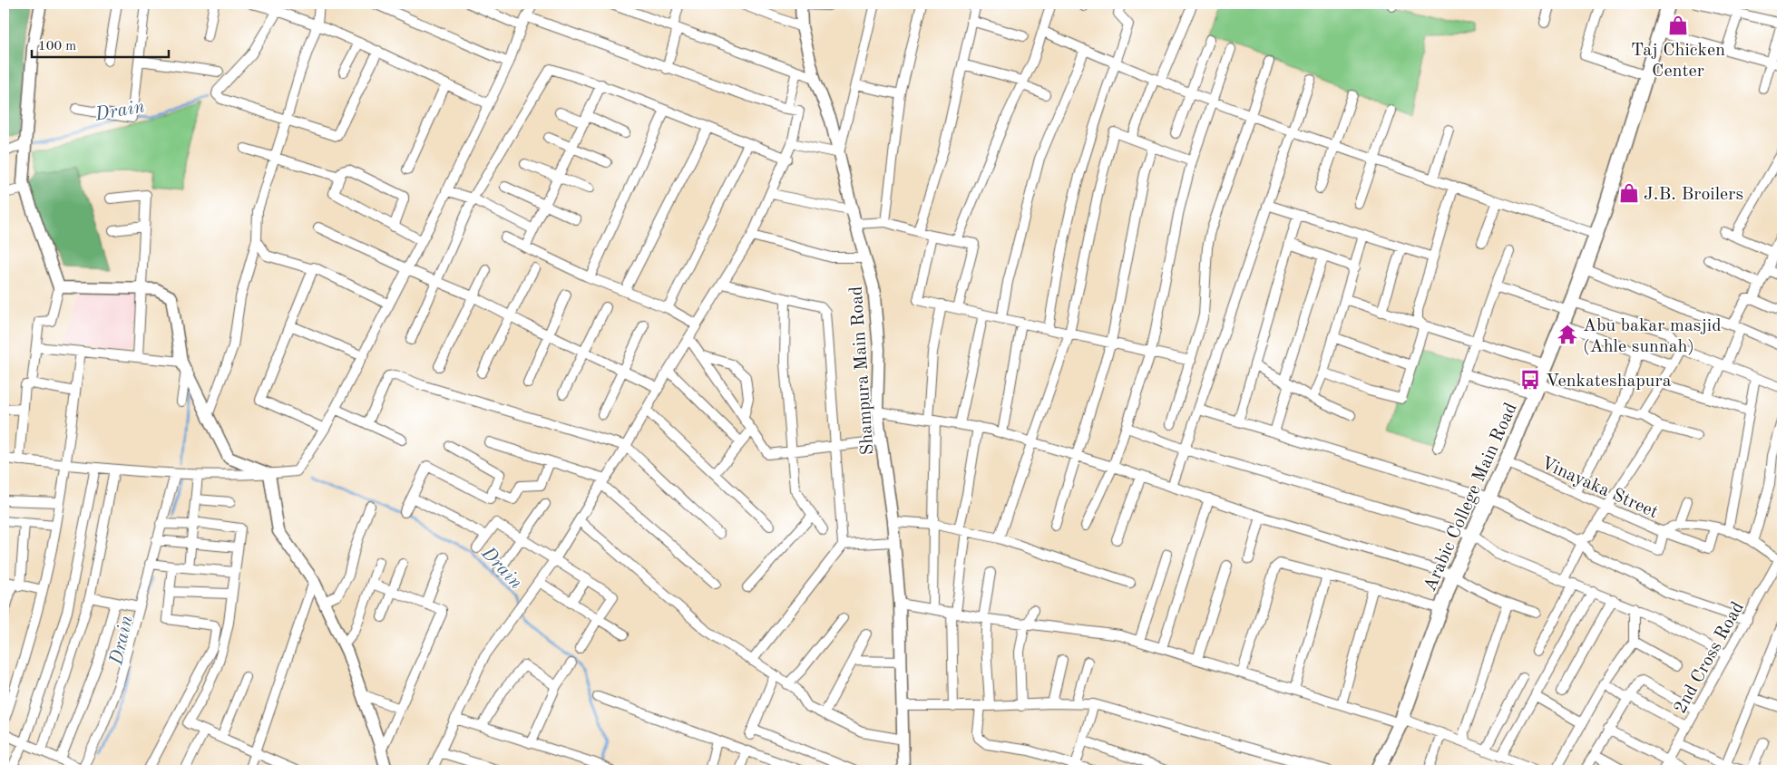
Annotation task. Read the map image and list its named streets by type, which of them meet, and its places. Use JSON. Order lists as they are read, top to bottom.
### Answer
{
  "streets": {
    "main road": ["Arabic College Main Road"],
    "street": ["Shampura Main Road", "Vinayaka Street", "2nd Cross Road"]
  },
  "crossings": [
    ["Vinayaka Street", "Arabic College Main Road"],
    ["Vinayaka Street", "2nd Cross Road"]
  ],
  "water": ["Drain"],
  "places": {
    "shop": ["Taj Chicken Center", "J.B. Broilers"],
    "temple": ["Abu bakar masjid (Ahle sunnah)"],
    "bus stop": ["Venkateshapura"]
  },
  "scale_bar": "100 m"
}
